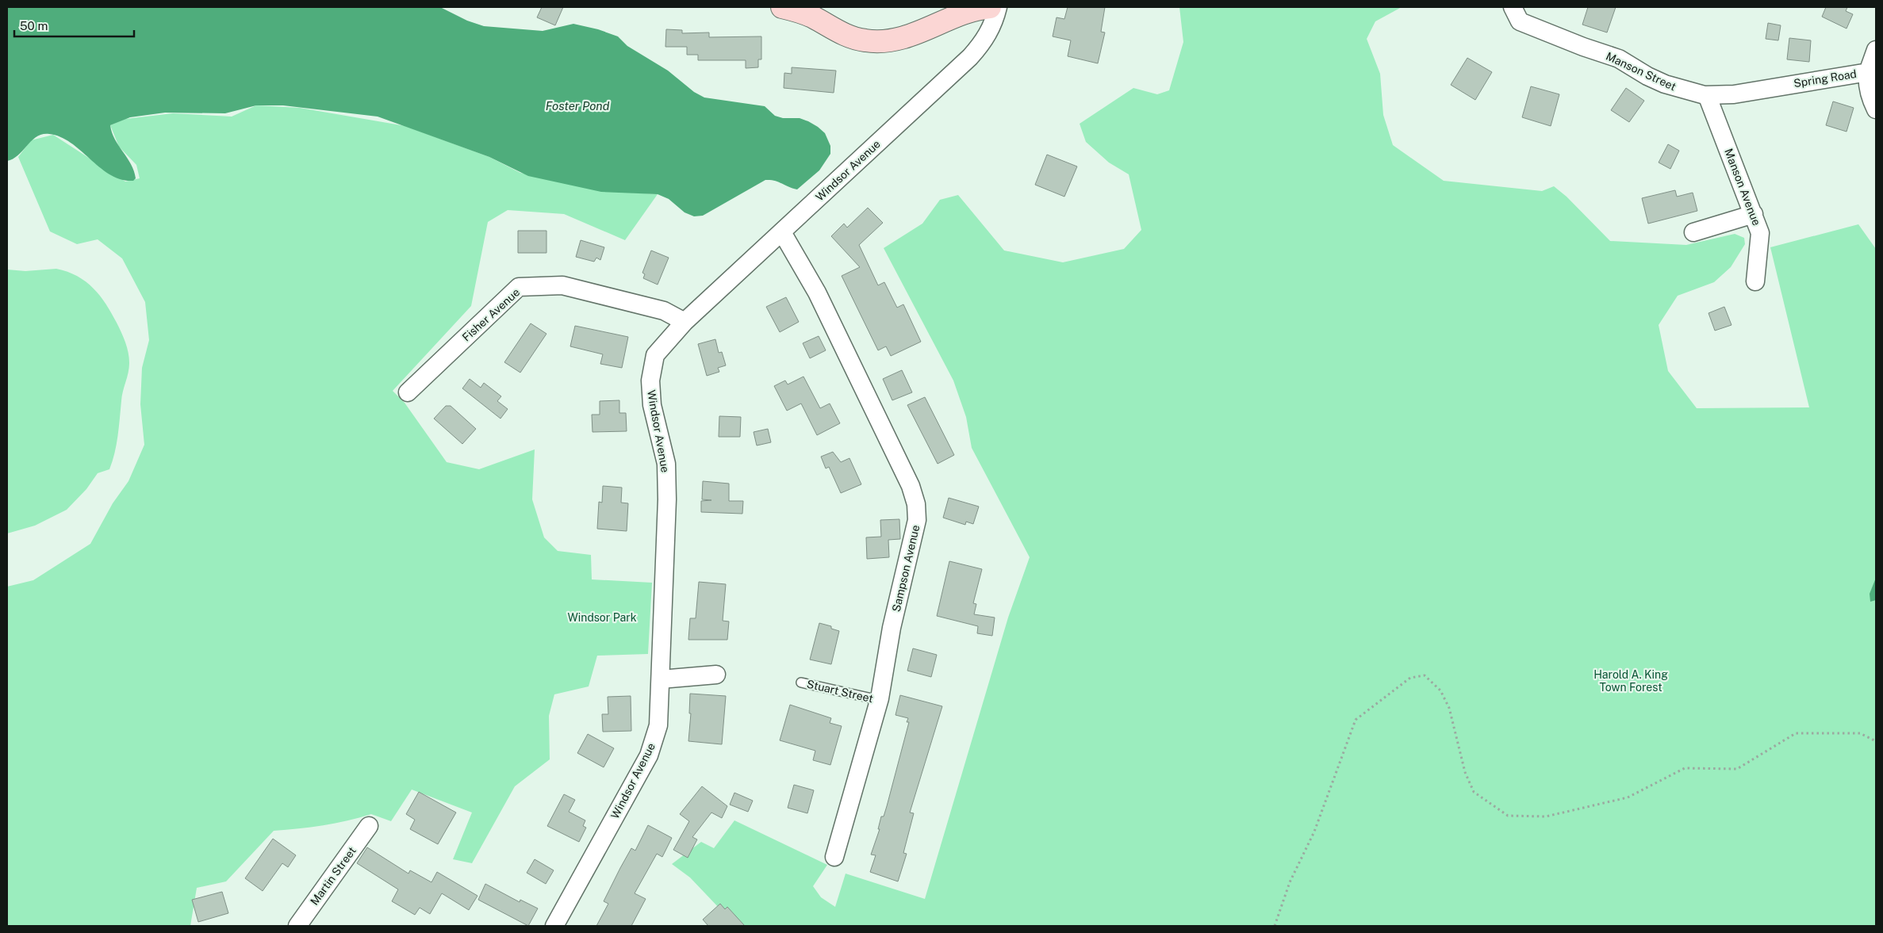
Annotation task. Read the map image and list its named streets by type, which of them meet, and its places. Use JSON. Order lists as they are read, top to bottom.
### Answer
{
  "streets": {
    "street": [
      "Manson Street",
      "Spring Road",
      "Windsor Avenue",
      "Manson Avenue",
      "Fisher Avenue",
      "Sampson Avenue",
      "Martin Street"
    ],
    "lane": ["Stuart Street"]
  },
  "crossings": [
    ["Manson Street", "Spring Road"],
    ["Manson Street", "Manson Avenue"],
    ["Windsor Avenue", "Fisher Avenue"],
    ["Windsor Avenue", "Sampson Avenue"],
    ["Sampson Avenue", "Stuart Street"]
  ],
  "water": ["Foster Pond"],
  "parks": ["Windsor Park", "Harold A. King Town Forest"],
  "scale_bar": "50 m"
}
